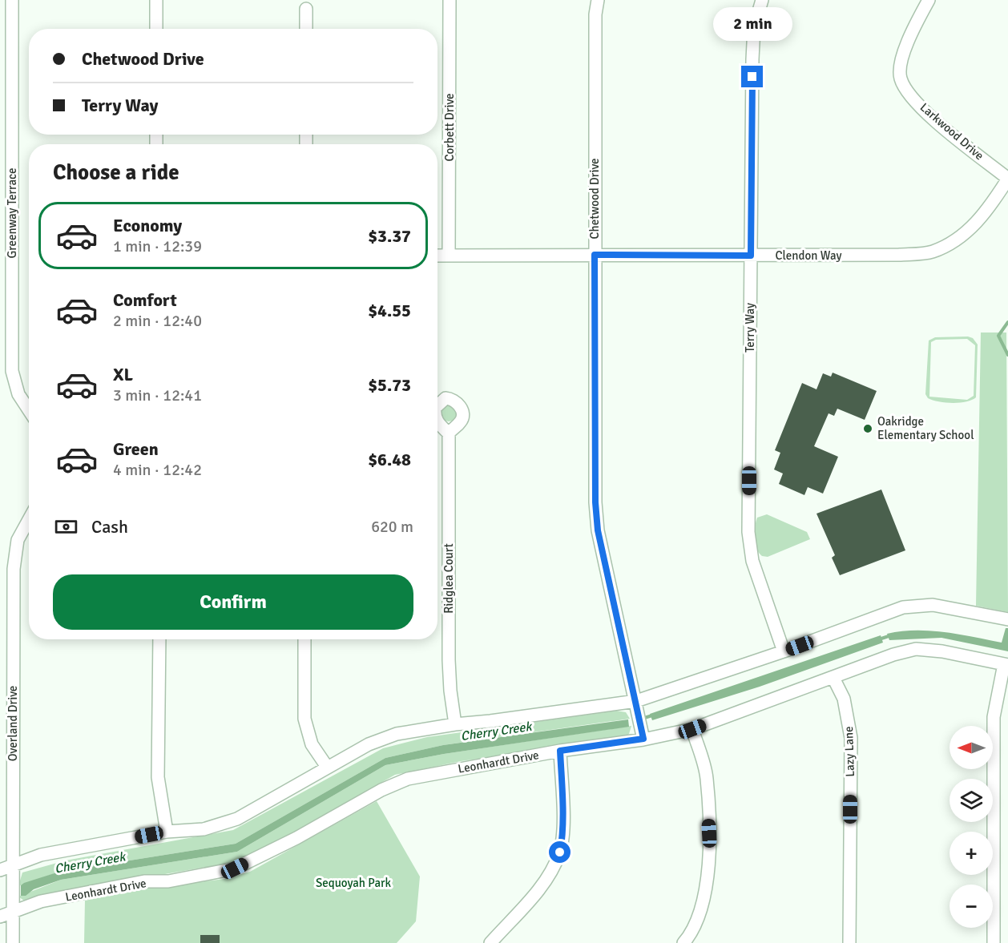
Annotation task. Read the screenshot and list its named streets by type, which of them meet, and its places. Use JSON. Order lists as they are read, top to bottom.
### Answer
{
  "streets": {
    "street": [
      "Corbett Drive",
      "Larkwood Drive",
      "Chetwood Drive",
      "Greenway Terrace",
      "Clendon Way",
      "Terry Way",
      "Ridglea Court",
      "Overland Drive",
      "Lazy Lane",
      "Leonhardt Drive"
    ]
  },
  "crossings": [
    ["Corbett Drive", "Clendon Way"],
    ["Larkwood Drive", "Clendon Way"],
    ["Chetwood Drive", "Clendon Way"],
    ["Chetwood Drive", "Leonhardt Drive"],
    ["Clendon Way", "Terry Way"],
    ["Overland Drive", "Leonhardt Drive"],
    ["Lazy Lane", "Leonhardt Drive"]
  ],
  "water": ["Cherry Creek"],
  "parks": ["Sequoyah Park"],
  "places": ["Oakridge Elementary School"],
  "north": "left",
  "page": {
    "bubble": "2 min",
    "banner": ["Chetwood Drive", "Terry Way"],
    "heading": "Choose a ride",
    "list": [
      {
        "name": "Economy",
        "note": "1 min · 12:39",
        "value": "$3.37"
      },
      {
        "name": "Comfort",
        "note": "2 min · 12:40",
        "value": "$4.55"
      },
      {
        "name": "XL",
        "note": "3 min · 12:41",
        "value": "$5.73"
      },
      {
        "name": "Green",
        "note": "4 min · 12:42",
        "value": "$6.48"
      }
    ],
    "pay": ["Cash", "620 m"],
    "buttons": "Confirm",
    "map_buttons": ["+", "−"]
  }
}
